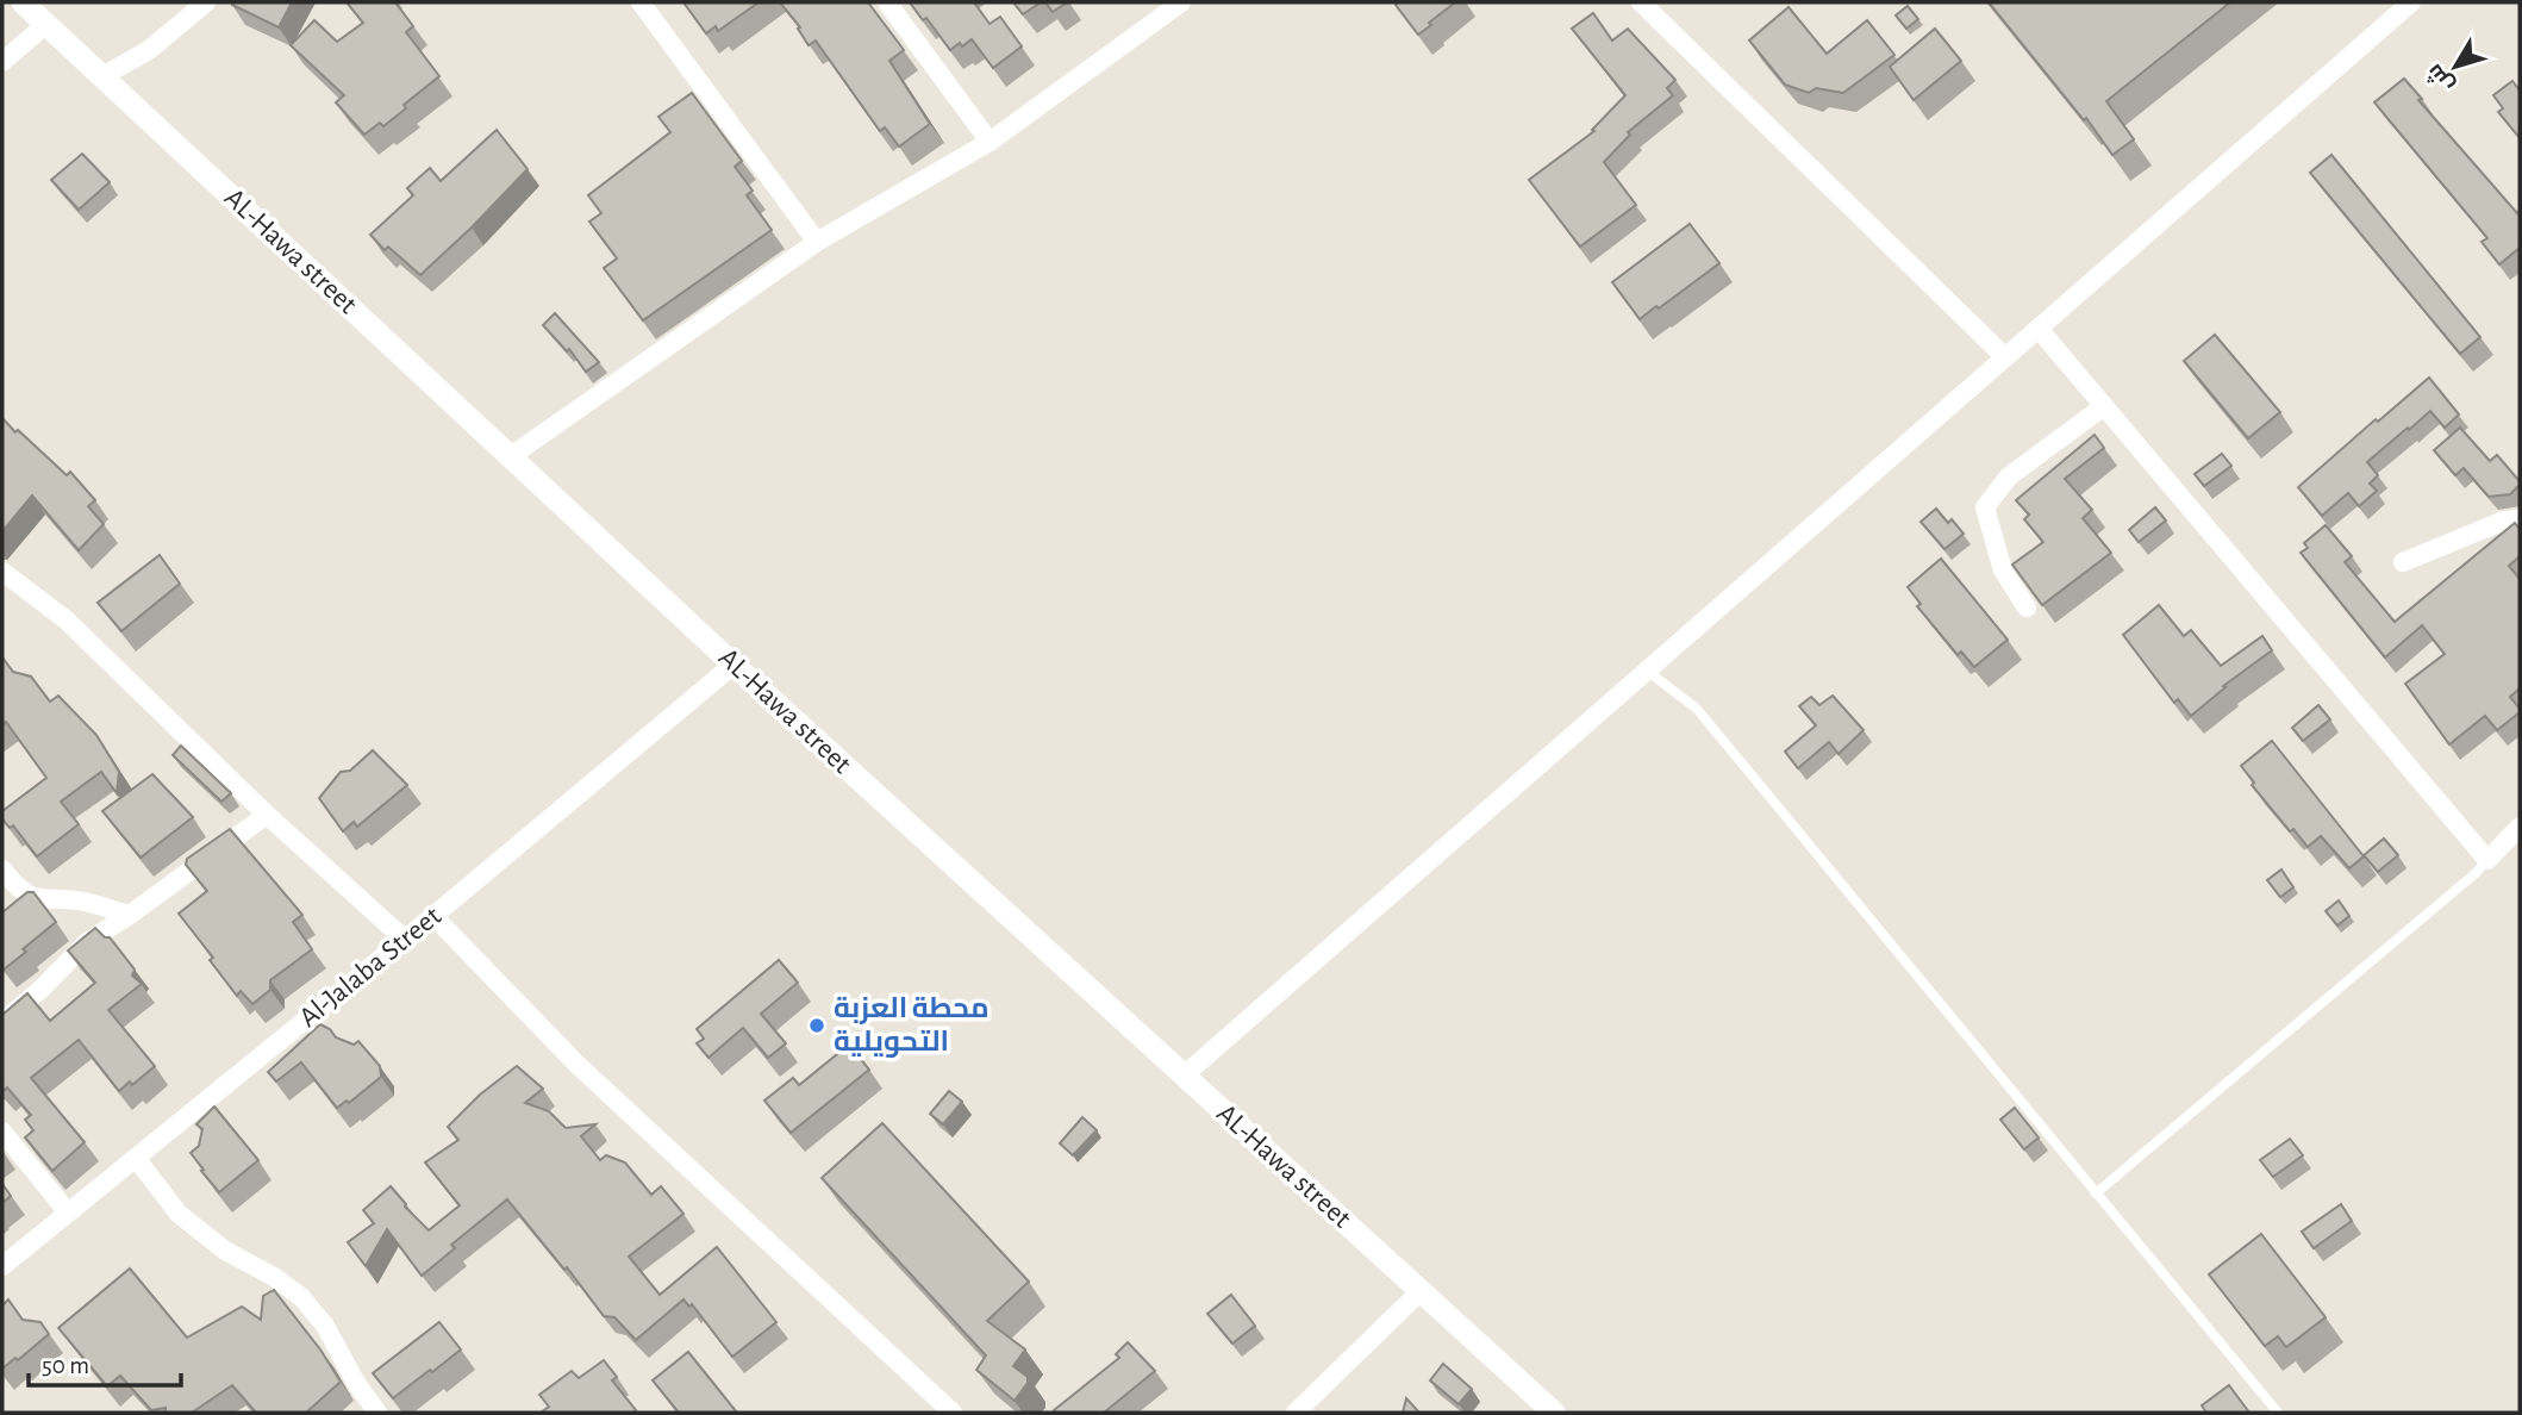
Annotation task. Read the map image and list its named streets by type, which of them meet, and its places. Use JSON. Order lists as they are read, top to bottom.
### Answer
{
  "streets": {
    "street": ["AL-Hawa street", "Al-Jalaba Street"]
  },
  "crossings": [
    ["AL-Hawa street", "Al-Jalaba Street"]
  ],
  "places": ["محطة العزبة التحويلية"],
  "scale_bar": "50 m",
  "north": "bottom left"
}
